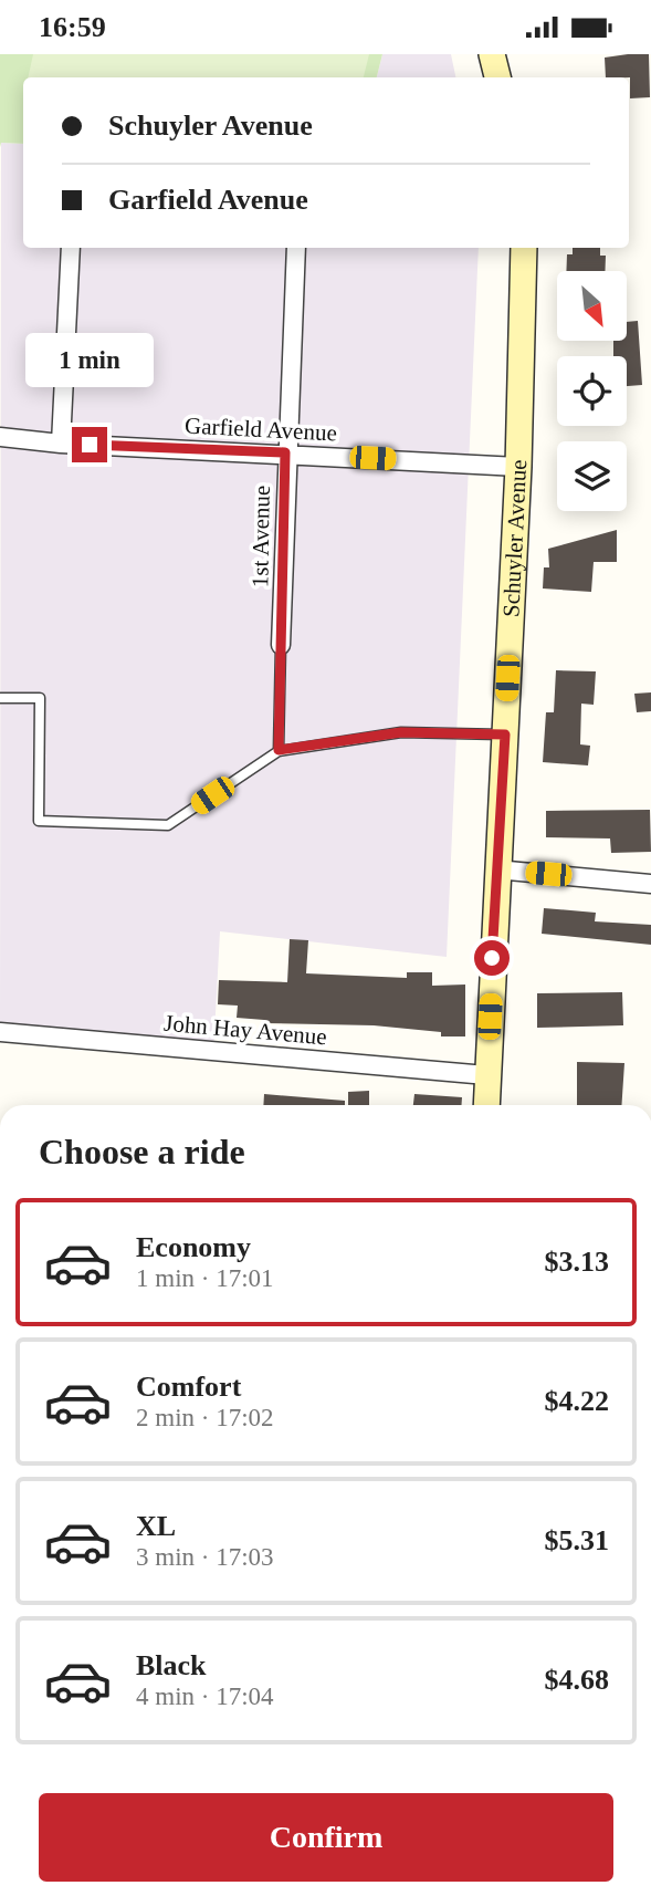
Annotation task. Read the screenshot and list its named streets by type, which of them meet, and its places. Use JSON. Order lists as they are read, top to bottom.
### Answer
{
  "streets": {
    "main road": ["Schuyler Avenue"],
    "street": ["Garfield Avenue", "1st Avenue", "John Hay Avenue"]
  },
  "crossings": [
    ["Garfield Avenue", "1st Avenue"],
    ["Garfield Avenue", "Schuyler Avenue"],
    ["Schuyler Avenue", "John Hay Avenue"]
  ],
  "north": "bottom right",
  "page": {
    "status": "16:59",
    "banner": ["Schuyler Avenue", "Garfield Avenue"],
    "bubble": "1 min",
    "heading": "Choose a ride",
    "list": [
      {
        "name": "Economy",
        "note": "1 min · 17:01",
        "value": "$3.13"
      },
      {
        "name": "Comfort",
        "note": "2 min · 17:02",
        "value": "$4.22"
      },
      {
        "name": "XL",
        "note": "3 min · 17:03",
        "value": "$5.31"
      },
      {
        "name": "Black",
        "note": "4 min · 17:04",
        "value": "$4.68"
      }
    ],
    "buttons": "Confirm"
  }
}
